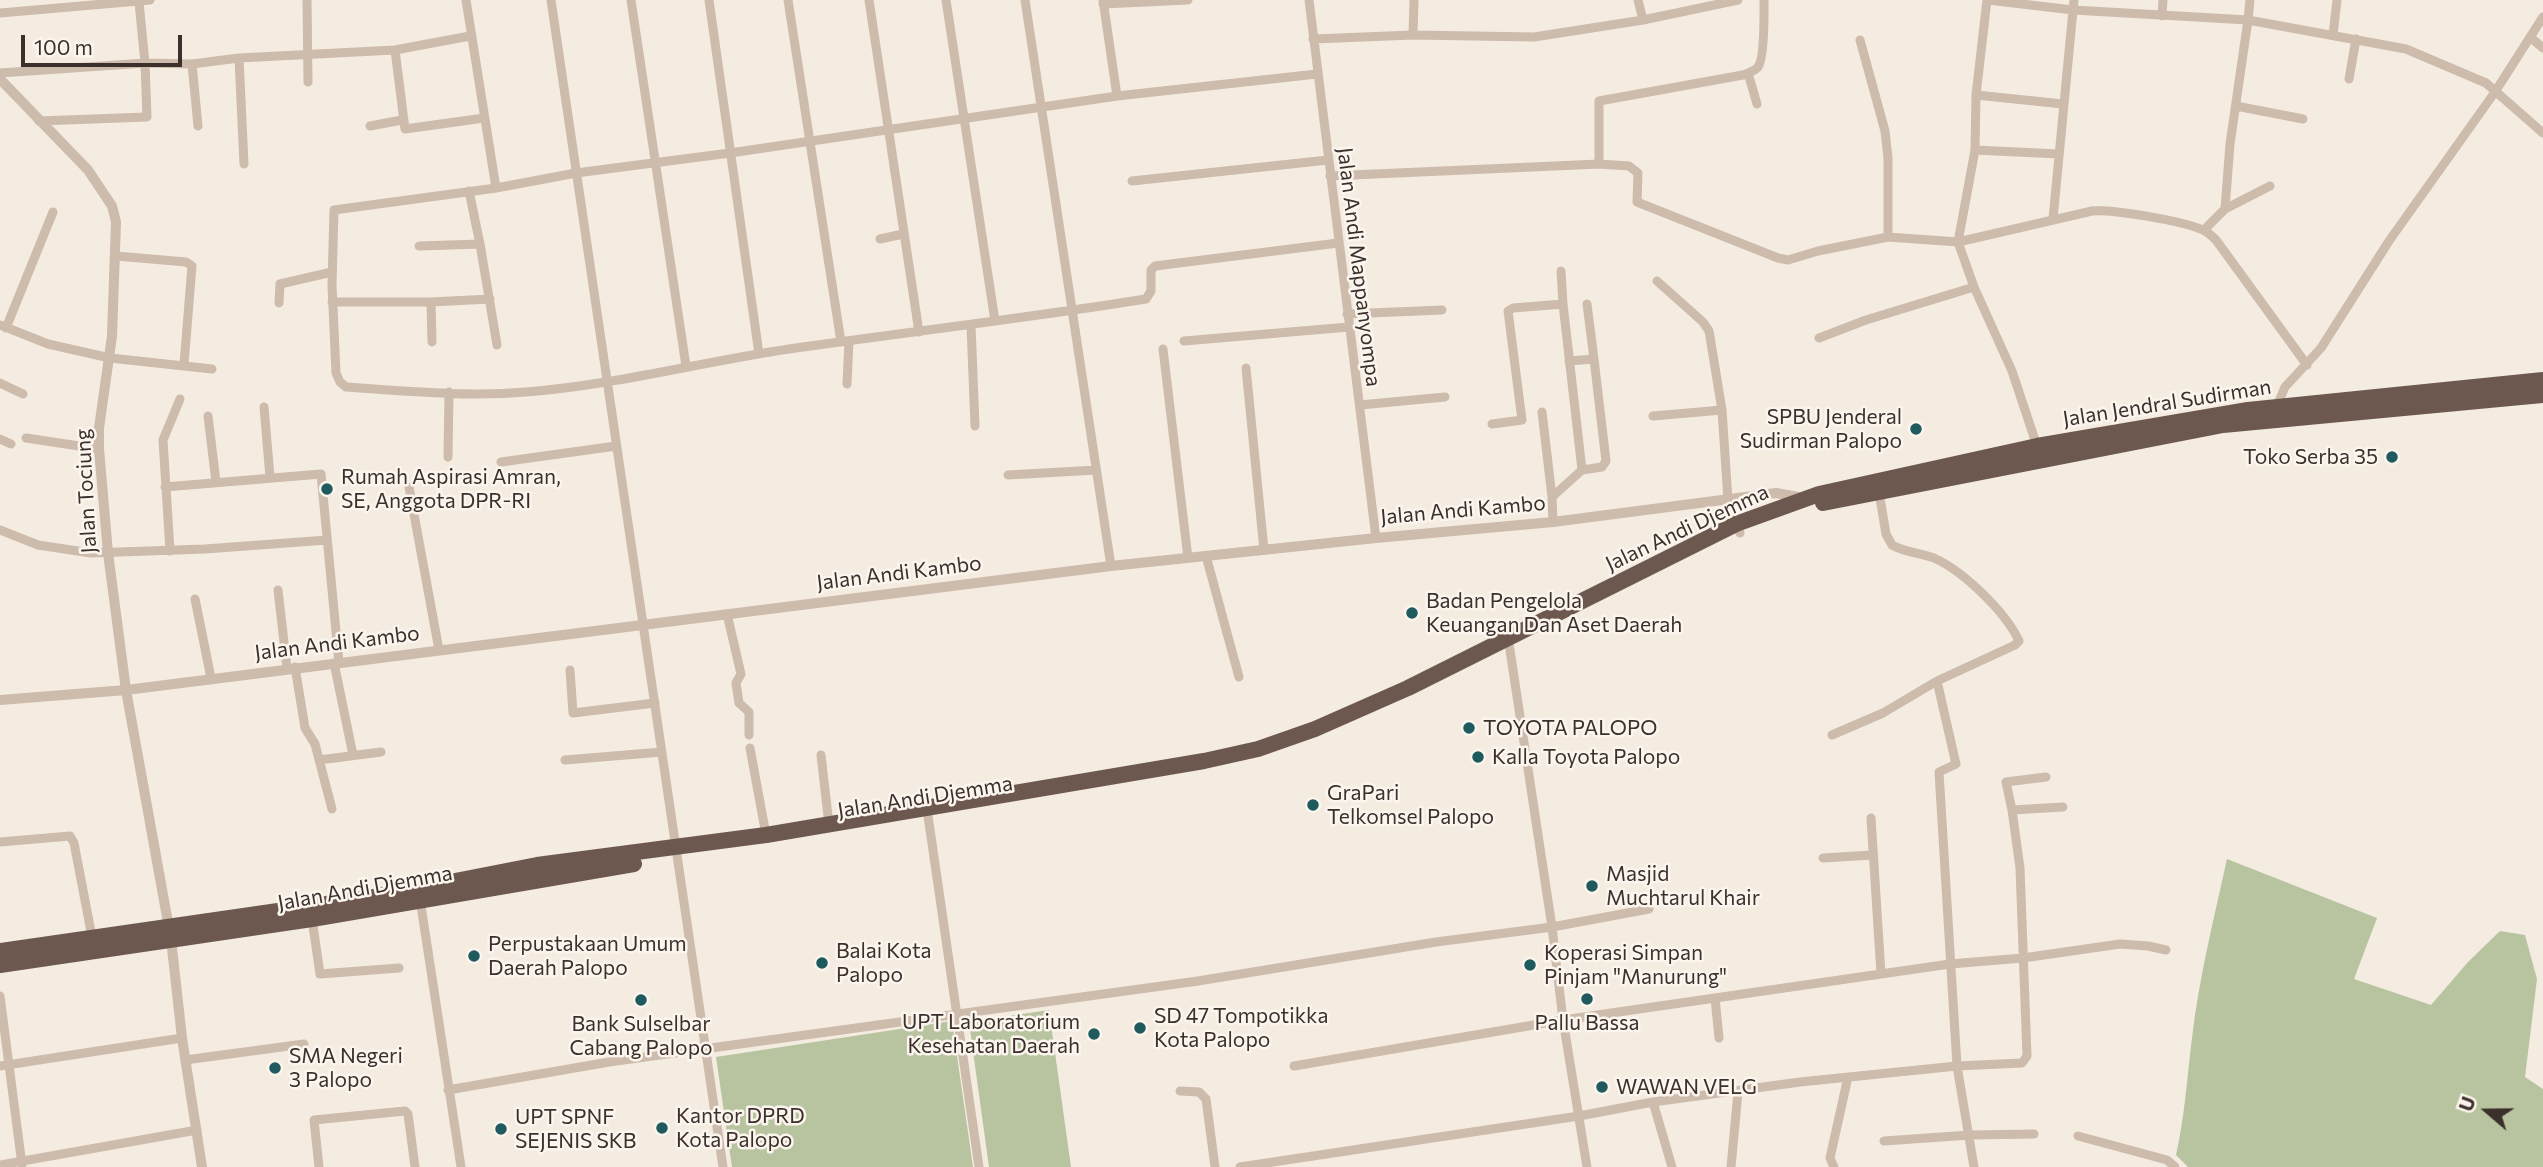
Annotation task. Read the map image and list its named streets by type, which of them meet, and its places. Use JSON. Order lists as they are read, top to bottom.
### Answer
{
  "streets": {
    "highway": ["Jalan Jendral Sudirman", "Jalan Andi Djemma"],
    "street": ["Jalan Andi Mappanyompa", "Jalan Tociung", "Jalan Andi Kambo"]
  },
  "crossings": [
    ["Jalan Andi Mappanyompa", "Jalan Andi Kambo"],
    ["Jalan Jendral Sudirman", "Jalan Andi Kambo"],
    ["Jalan Jendral Sudirman", "Jalan Andi Djemma"],
    ["Jalan Tociung", "Jalan Andi Kambo"],
    ["Jalan Tociung", "Jalan Andi Djemma"],
    ["Jalan Andi Kambo", "Jalan Andi Djemma"]
  ],
  "places": [
    "SPBU Jenderal Sudirman Palopo",
    "Toko Serba 35",
    "Rumah Aspirasi Amran, SE, Anggota DPR-RI",
    "Badan Pengelola Keuangan Dan Aset Daerah",
    "TOYOTA PALOPO",
    "Kalla Toyota Palopo",
    "GraPari Telkomsel Palopo",
    "Masjid Muchtarul Khair",
    "Perpustakaan Umum Daerah Palopo",
    "Balai Kota Palopo",
    "Koperasi Simpan Pinjam \"Manurung\"",
    "Pallu Bassa",
    "Bank Sulselbar Cabang Palopo",
    "SD 47 Tompotikka Kota Palopo",
    "UPT Laboratorium Kesehatan Daerah",
    "SMA Negeri 3 Palopo",
    "WAWAN VELG",
    "Kantor DPRD Kota Palopo",
    "UPT SPNF SEJENIS SKB"
  ],
  "scale_bar": "100 m",
  "north": "left"
}
